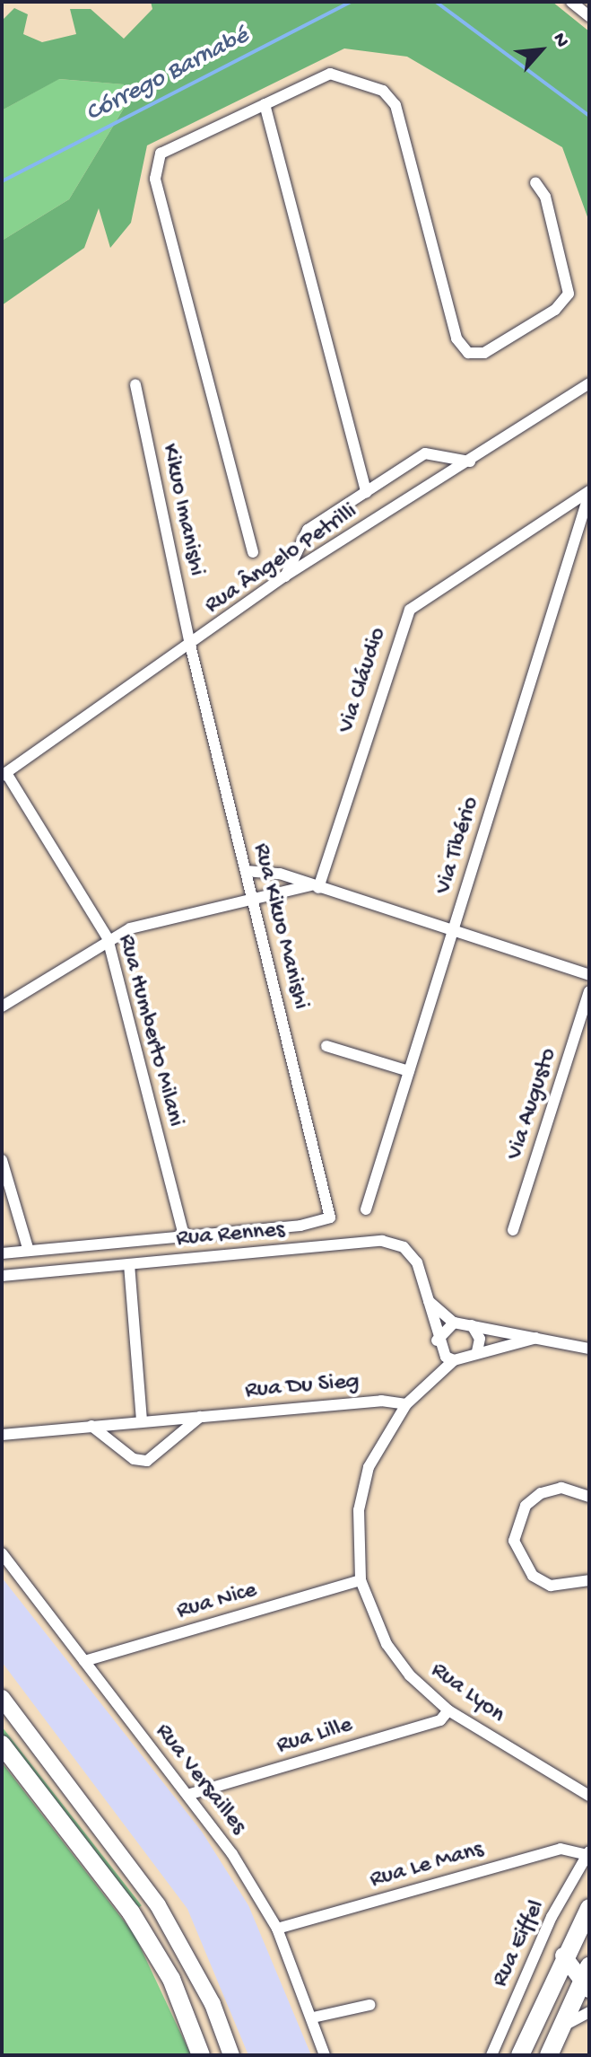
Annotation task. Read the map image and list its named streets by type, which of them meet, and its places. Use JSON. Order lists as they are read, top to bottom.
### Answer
{
  "streets": {
    "street": [
      "Kikuo Imanishi",
      "Rua Ângelo Petrilli",
      "Via Cláudio",
      "Via Tibério",
      "Rua Kikuo Manishi",
      "Rua Humberto Milani",
      "Via Augusto",
      "Rua Rennes",
      "Rua Du Sieg",
      "Rua Nice",
      "Rua Lyon",
      "Rua Lille",
      "Rua Versailles",
      "Rua Le Mans",
      "Rua Eiffel"
    ]
  },
  "crossings": [
    ["Kikuo Imanishi", "Rua Ângelo Petrilli"],
    ["Kikuo Imanishi", "Rua Kikuo Manishi"],
    ["Rua Ângelo Petrilli", "Rua Kikuo Manishi"],
    ["Rua Ângelo Petrilli", "Rua Humberto Milani"],
    ["Via Cláudio", "Via Tibério"],
    ["Rua Kikuo Manishi", "Rua Humberto Milani"],
    ["Rua Rennes", "Rua Lyon"],
    ["Rua Du Sieg", "Rua Lyon"],
    ["Rua Nice", "Rua Lyon"],
    ["Rua Nice", "Rua Versailles"],
    ["Rua Lyon", "Rua Lille"],
    ["Rua Lille", "Rua Versailles"],
    ["Rua Versailles", "Rua Le Mans"],
    ["Rua Le Mans", "Rua Eiffel"]
  ],
  "water": ["Córrego Barnabé"],
  "north": "top right"
}
